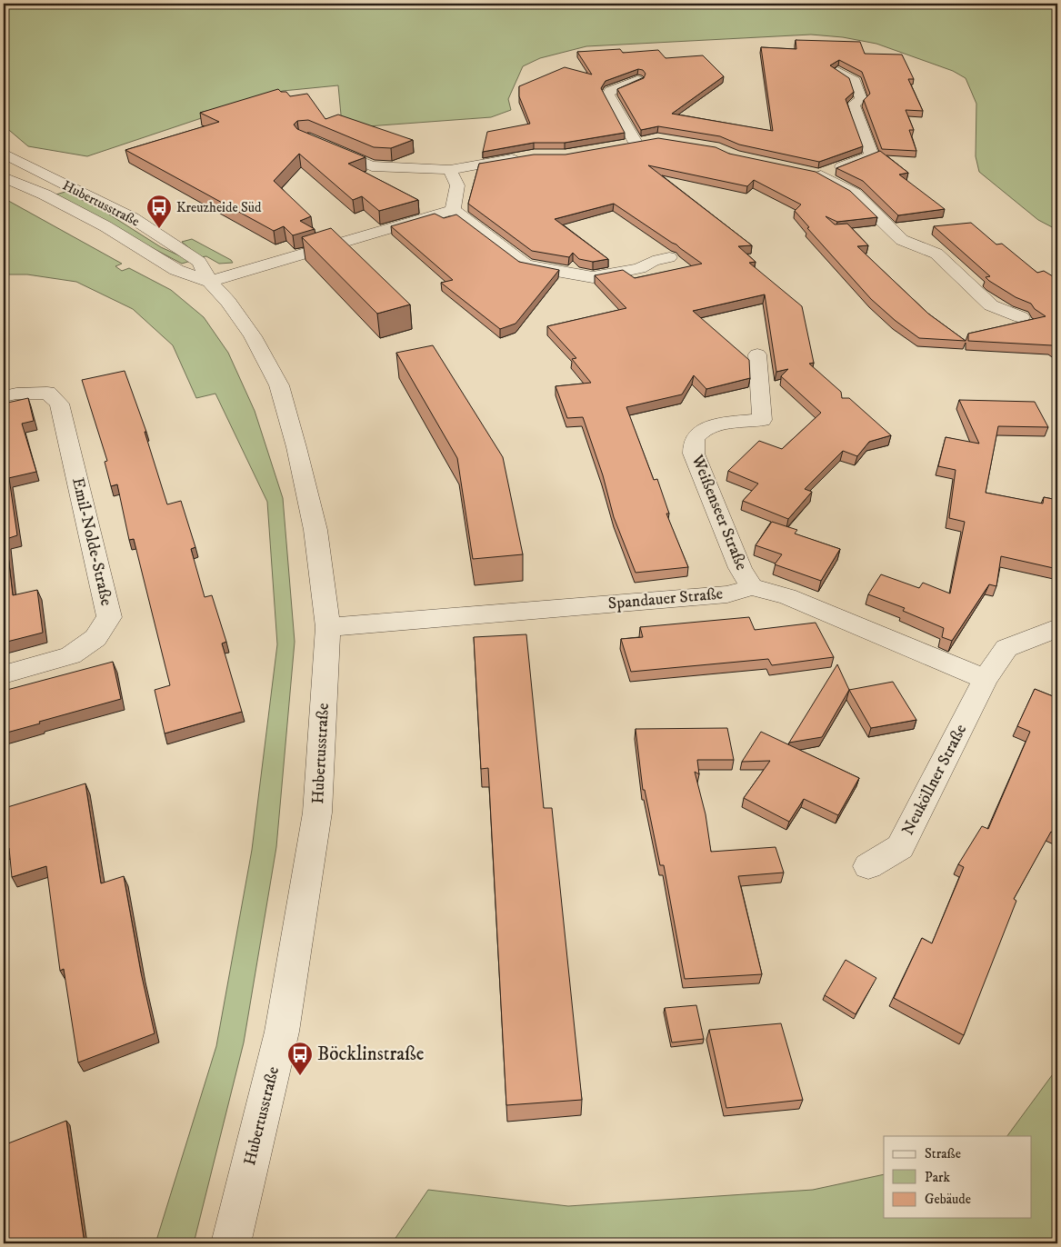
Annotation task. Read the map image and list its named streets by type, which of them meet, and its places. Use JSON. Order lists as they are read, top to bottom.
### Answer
{
  "streets": {
    "street": [
      "Hubertusstraße",
      "Weißenseer Straße",
      "Emil-Nolde-Straße",
      "Spandauer Straße",
      "Neuköllner Straße"
    ]
  },
  "crossings": [
    ["Hubertusstraße", "Spandauer Straße"],
    ["Weißenseer Straße", "Spandauer Straße"]
  ],
  "places": {
    "bus stop": ["Kreuzheide Süd", "Böcklinstraße"]
  },
  "legend": ["Straße", "Park", "Gebäude"]
}
